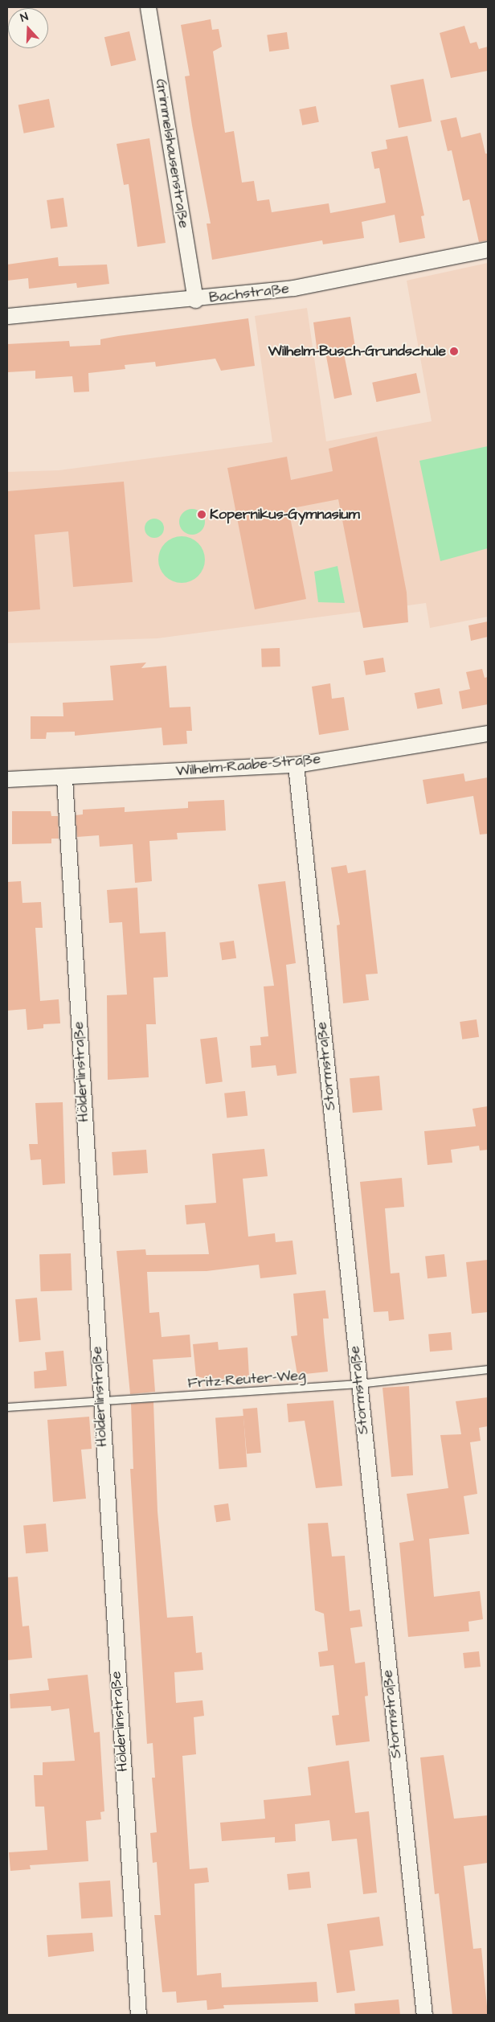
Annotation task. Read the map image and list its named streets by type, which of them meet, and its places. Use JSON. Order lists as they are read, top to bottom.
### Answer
{
  "streets": {
    "street": [
      "Grimmelshausenstraße",
      "Bachstraße",
      "Wilhelm-Raabe-Straße",
      "Stormstraße",
      "Hölderlinstraße"
    ],
    "lane": ["Fritz-Reuter-Weg"]
  },
  "crossings": [
    ["Grimmelshausenstraße", "Bachstraße"],
    ["Wilhelm-Raabe-Straße", "Stormstraße"],
    ["Wilhelm-Raabe-Straße", "Hölderlinstraße"],
    ["Stormstraße", "Fritz-Reuter-Weg"],
    ["Hölderlinstraße", "Fritz-Reuter-Weg"]
  ],
  "places": ["Wilhelm-Busch-Grundschule", "Kopernikus-Gymnasium"],
  "north": "top"
}
